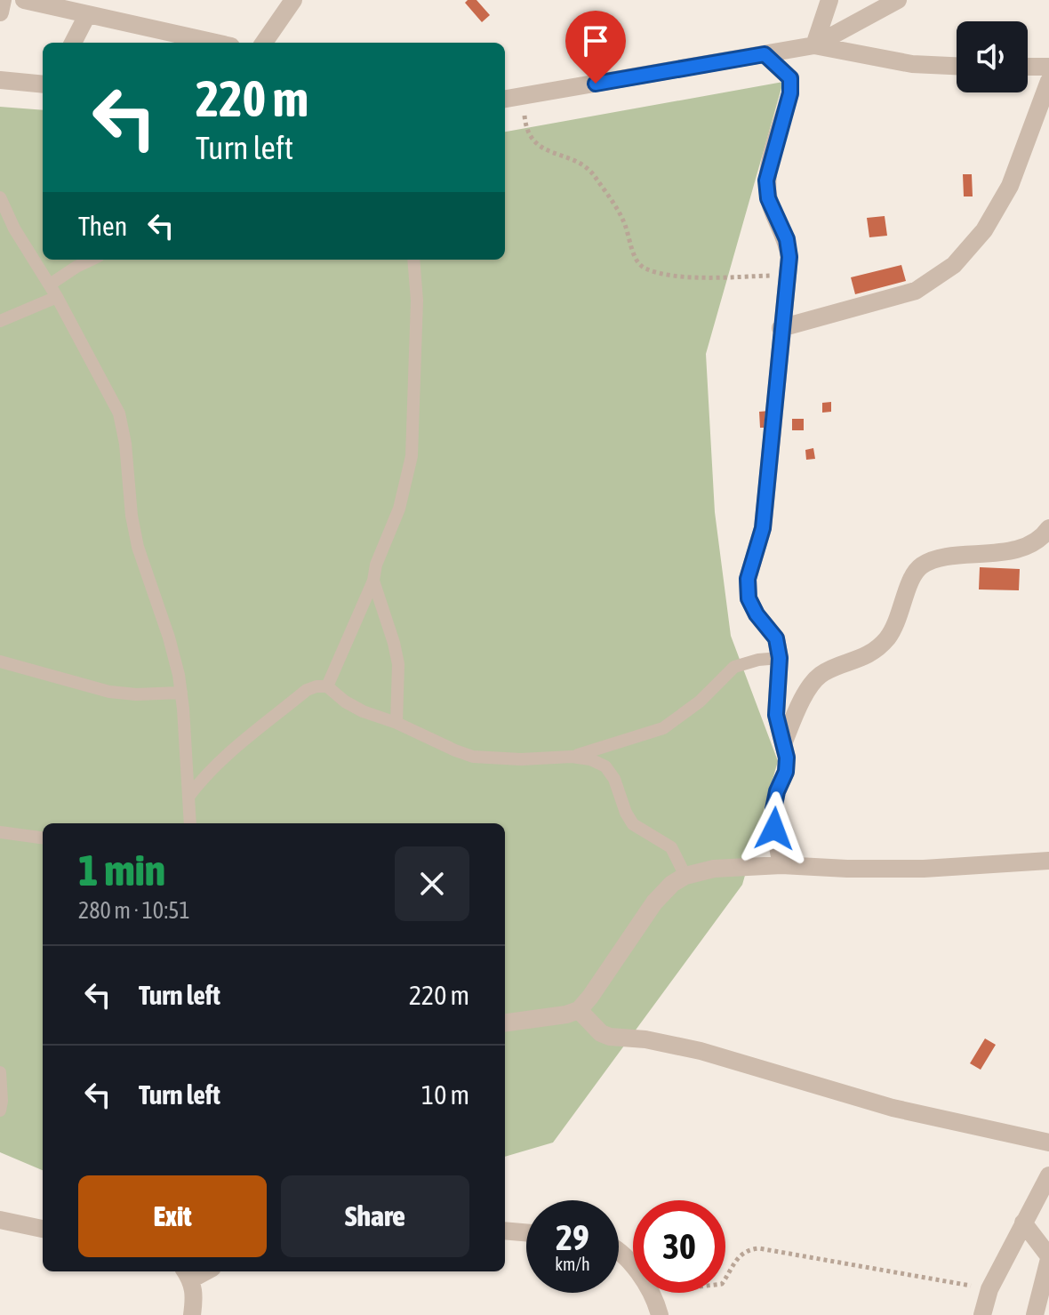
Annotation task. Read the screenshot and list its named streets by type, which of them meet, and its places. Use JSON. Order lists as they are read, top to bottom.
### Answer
{
  "page": {
    "turn": ["220 m", "Turn left"],
    "then": "Then",
    "heading": ["1 min", "280 m · 10:51"],
    "list": [
      {
        "name": "Turn left",
        "value": "220 m"
      },
      {
        "name": "Turn left",
        "value": "10 m"
      }
    ],
    "buttons": ["Exit", "Share"],
    "speed": "29 km/h",
    "limit": "30"
  }
}
